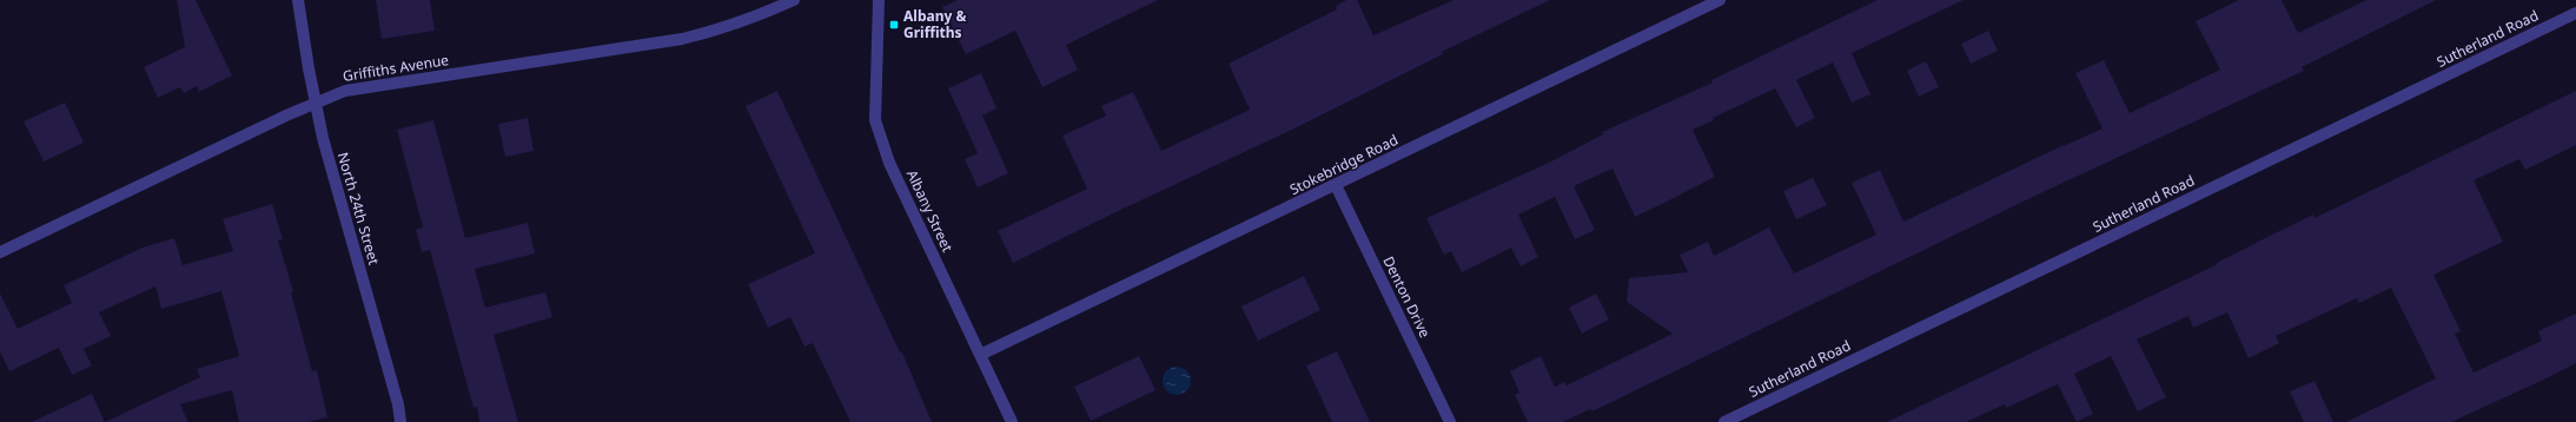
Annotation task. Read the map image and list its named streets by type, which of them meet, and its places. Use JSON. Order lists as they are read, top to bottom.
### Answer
{
  "streets": {
    "street": [
      "Sutherland Road",
      "Griffiths Avenue",
      "Stokebridge Road",
      "North 24th Street",
      "Albany Street",
      "Denton Drive"
    ]
  },
  "crossings": [
    ["Griffiths Avenue", "North 24th Street"],
    ["Stokebridge Road", "Albany Street"],
    ["Stokebridge Road", "Denton Drive"]
  ],
  "places": {
    "transit": ["Albany & Griffiths"]
  }
}
